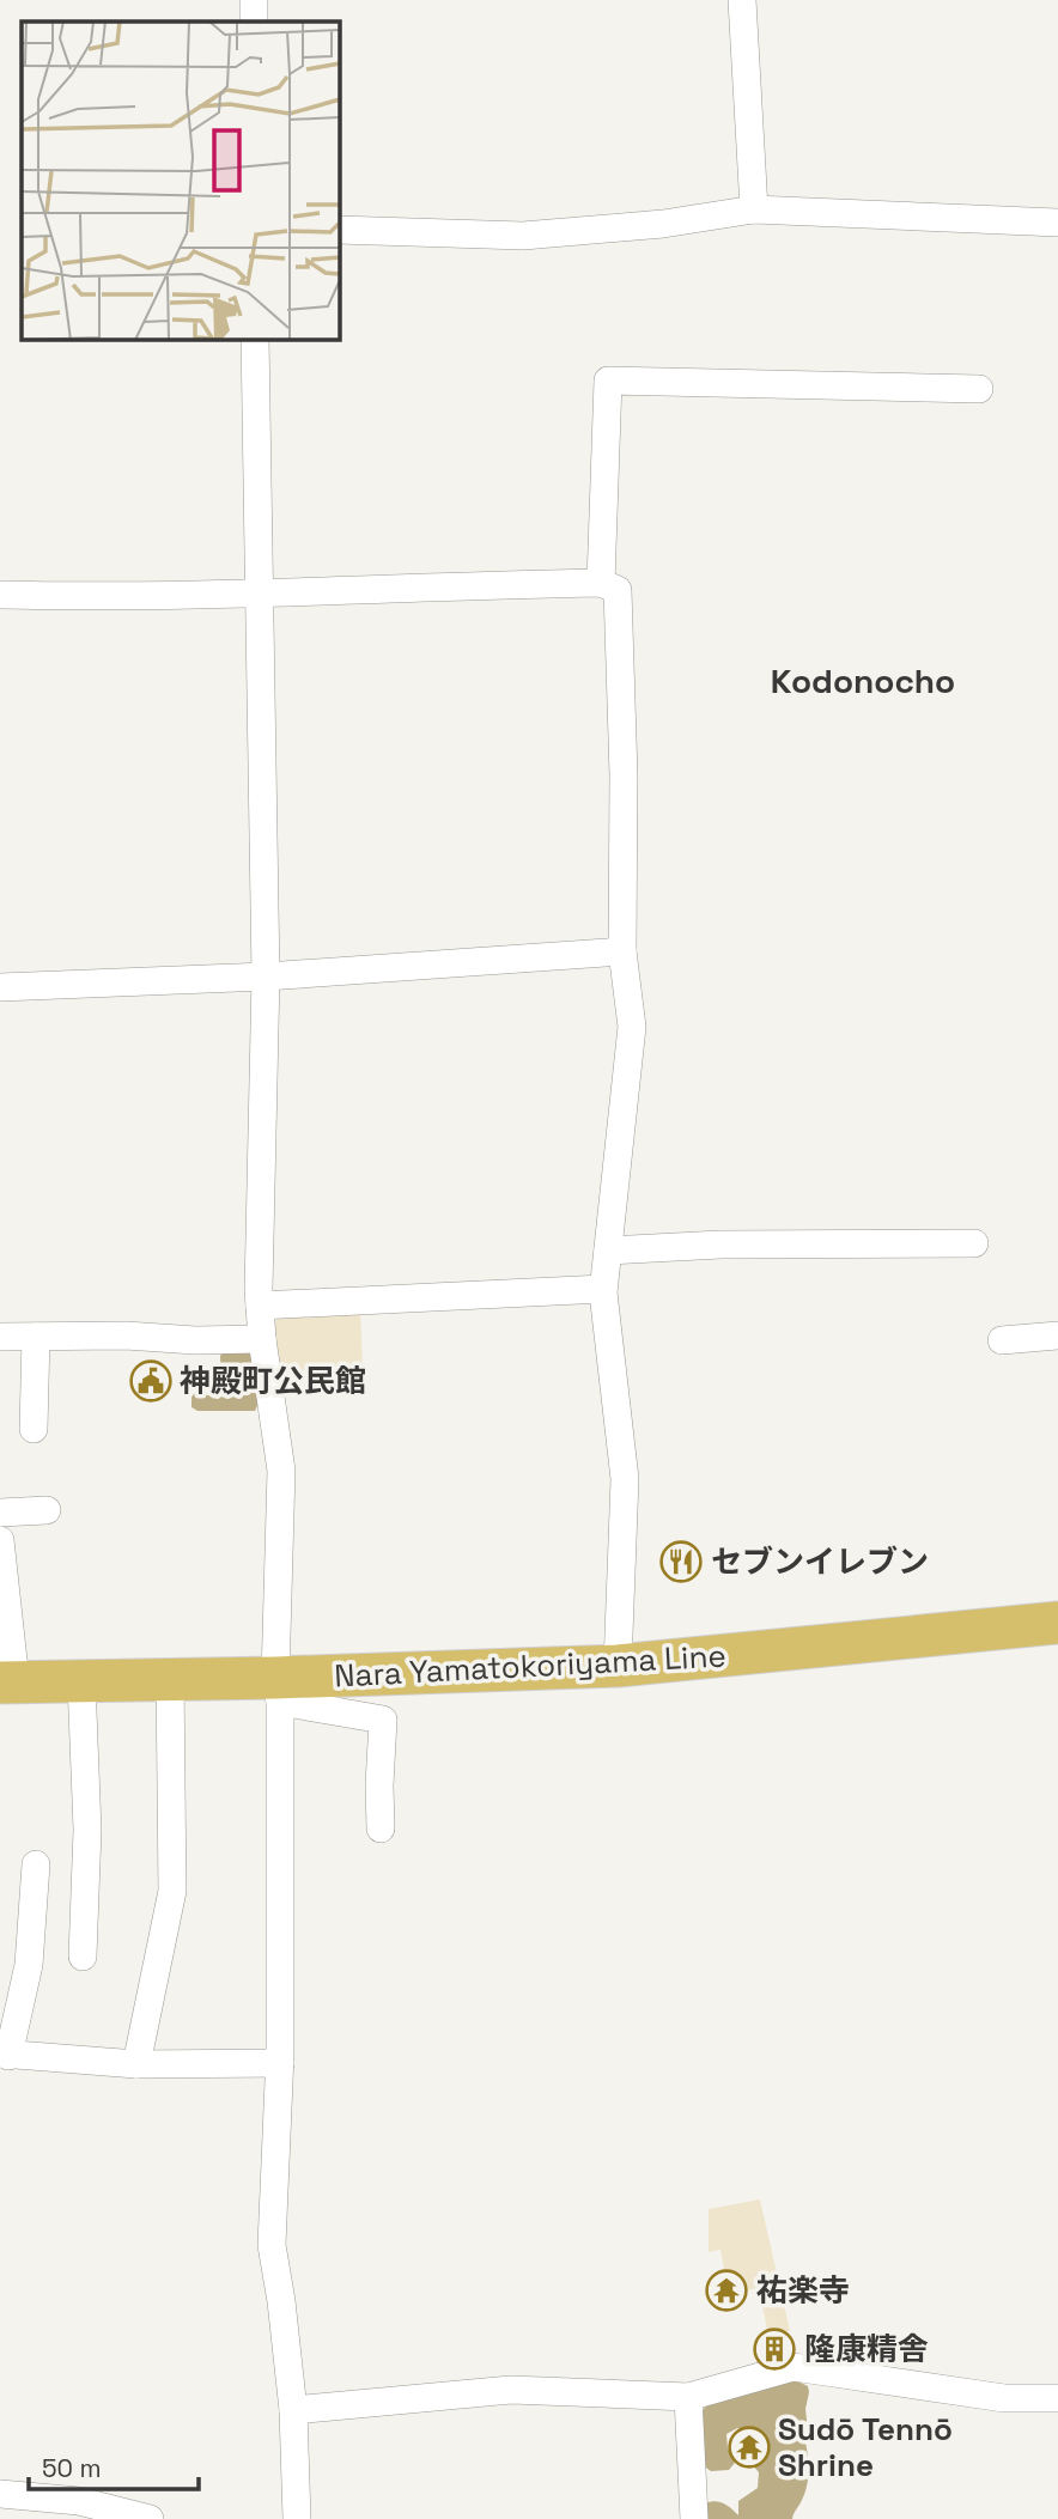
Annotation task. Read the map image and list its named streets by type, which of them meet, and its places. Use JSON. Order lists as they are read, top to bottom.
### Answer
{
  "streets": {
    "main road": ["Nara Yamatokoriyama Line"]
  },
  "districts": ["Kodonocho"],
  "places": {
    "public building": ["神殿町公民館"],
    "restaurant": ["セブンイレブン"],
    "temple": ["祐楽寺", "Sudō Tennō Shrine"],
    "building": ["隆康精舎"]
  },
  "scale_bar": "50 m"
}
